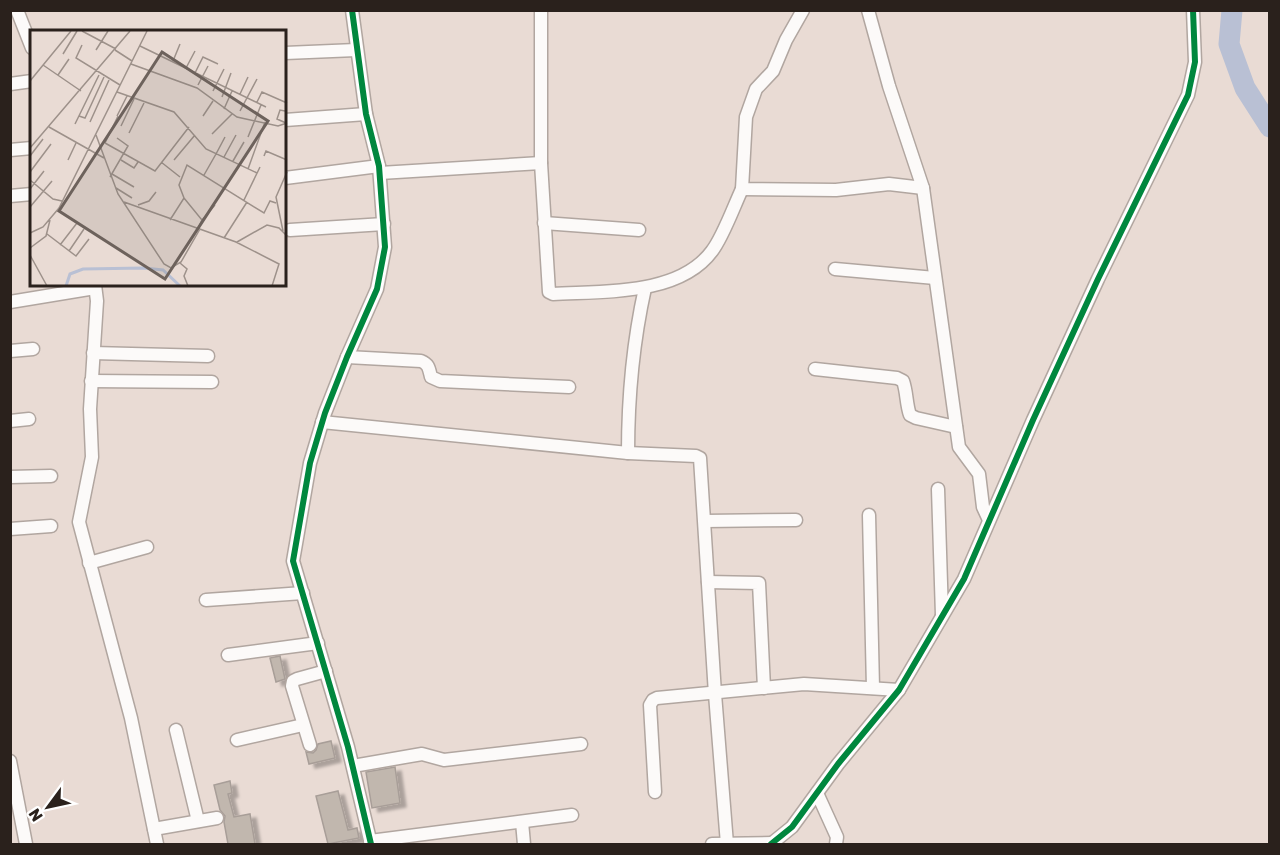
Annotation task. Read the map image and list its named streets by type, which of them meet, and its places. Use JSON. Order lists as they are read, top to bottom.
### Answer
{
  "north": "bottom left"
}
